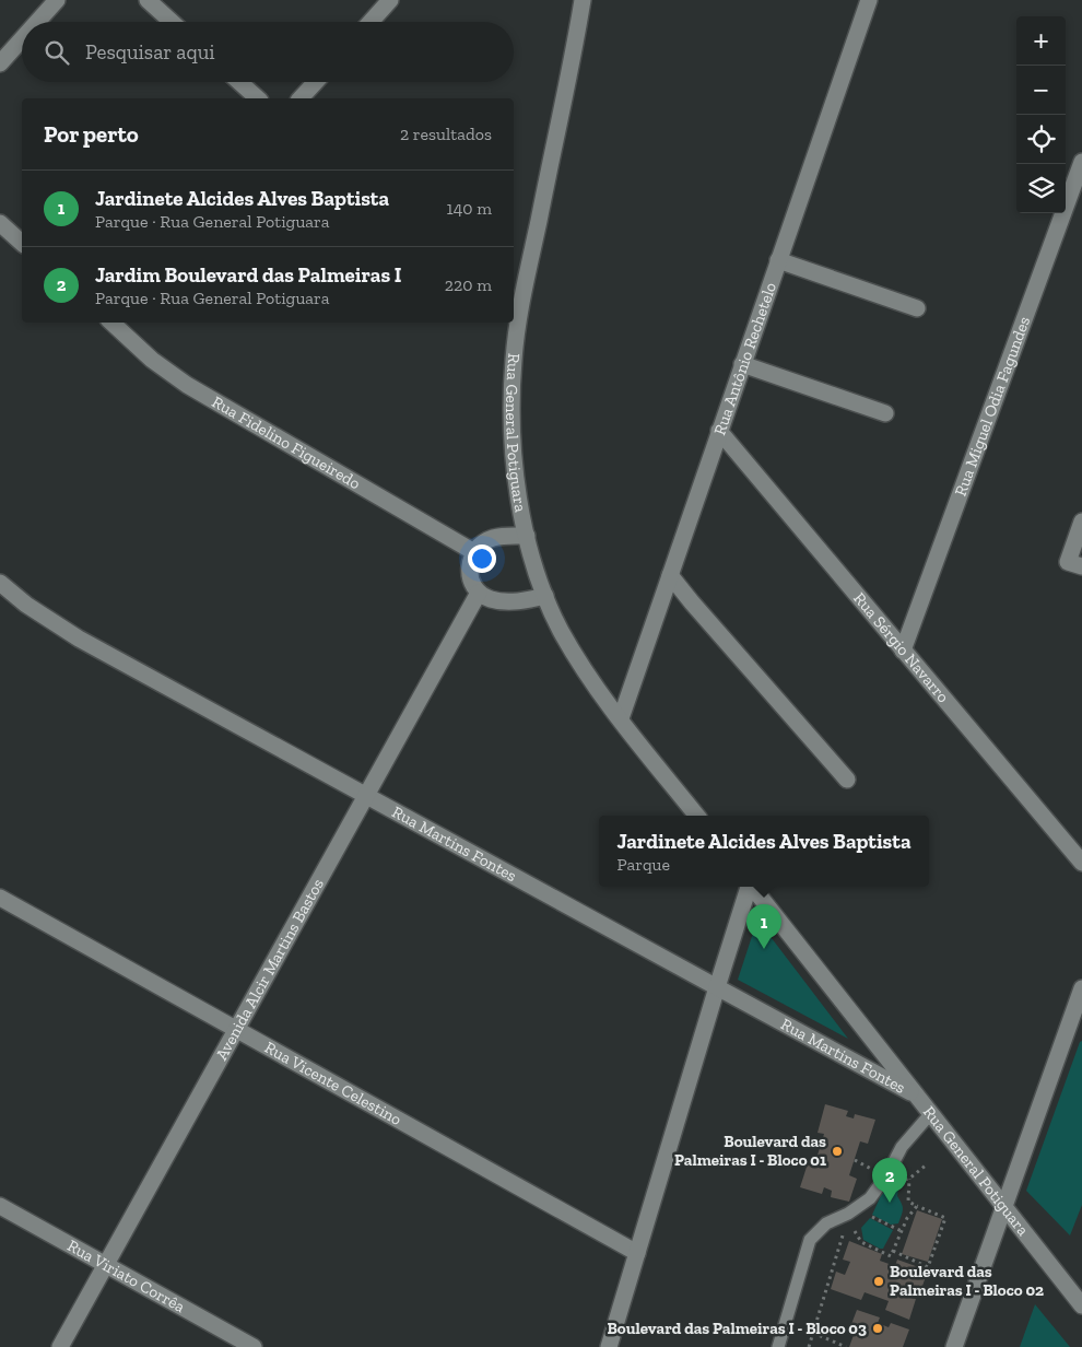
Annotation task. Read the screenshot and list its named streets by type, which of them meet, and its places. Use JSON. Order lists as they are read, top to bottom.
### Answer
{
  "streets": {
    "street": [
      "Rua Antônio Rechetelo",
      "Rua Miguel Odia Fagundes",
      "Rua General Potiguara",
      "Rua Fidelino Figueiredo",
      "Rua Sérgio Navarro",
      "Rua Martins Fontes",
      "Avenida Alcir Martins Bastos",
      "Rua Vicente Celestino",
      "Rua Viriato Corrêa"
    ]
  },
  "crossings": [
    ["Rua Antônio Rechetelo", "Rua General Potiguara"],
    ["Rua Antônio Rechetelo", "Rua Sérgio Navarro"],
    ["Rua Miguel Odia Fagundes", "Rua Sérgio Navarro"],
    ["Rua General Potiguara", "Rua Fidelino Figueiredo"],
    ["Rua General Potiguara", "Rua Martins Fontes"],
    ["Rua General Potiguara", "Avenida Alcir Martins Bastos"],
    ["Rua Fidelino Figueiredo", "Avenida Alcir Martins Bastos"],
    ["Rua Martins Fontes", "Avenida Alcir Martins Bastos"],
    ["Avenida Alcir Martins Bastos", "Rua Vicente Celestino"],
    ["Avenida Alcir Martins Bastos", "Rua Viriato Corrêa"]
  ],
  "places": ["Boulevard das Palmeiras I - Bloco 01", "Boulevard das Palmeiras I - Bloco 02", "Boulevard das Palmeiras I - Bloco 03"],
  "page": {
    "map_buttons": ["+", "−"],
    "search": "Pesquisar aqui",
    "heading": ["Por perto", "2 resultados"],
    "list": [
      {
        "mark": "1",
        "name": "Jardinete Alcides Alves Baptista",
        "note": "Parque · Rua General Potiguara",
        "value": "140 m"
      },
      {
        "mark": "2",
        "name": "Jardim Boulevard das Palmeiras I",
        "note": "Parque · Rua General Potiguara",
        "value": "220 m"
      }
    ],
    "popup": ["Jardinete Alcides Alves Baptista", "Parque"],
    "pins": ["1", "2"]
  }
}
